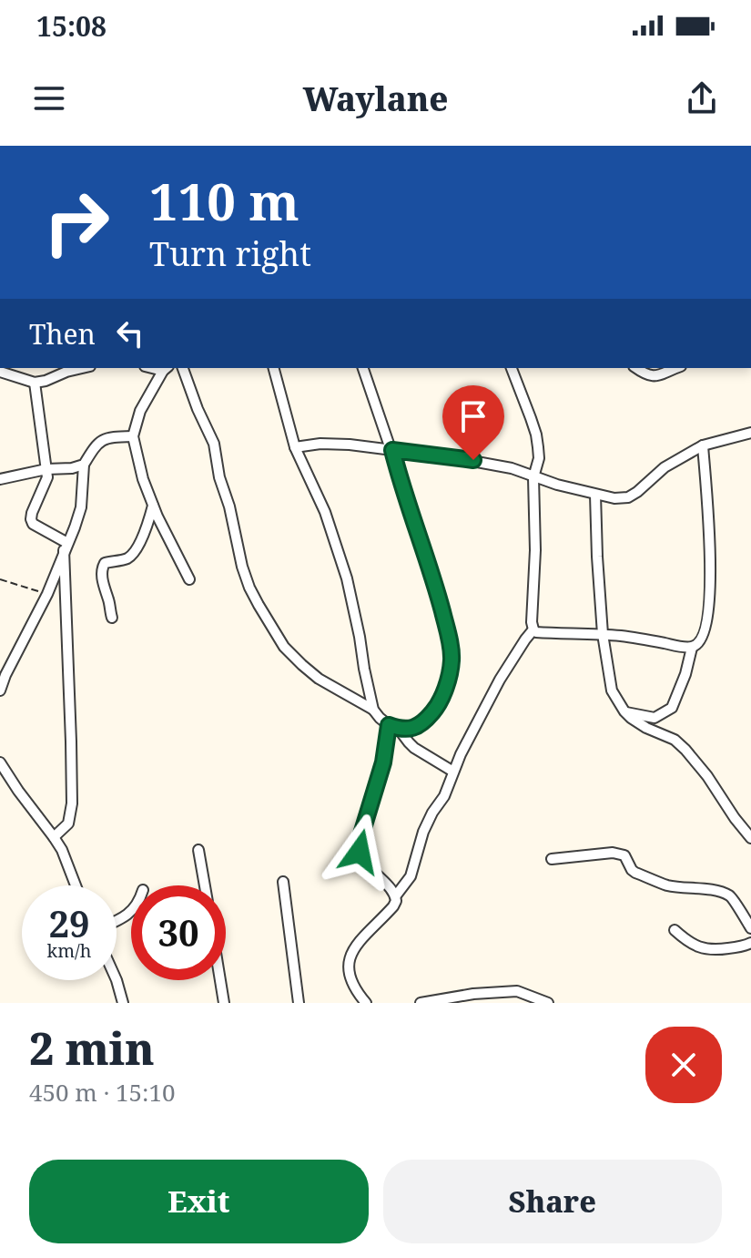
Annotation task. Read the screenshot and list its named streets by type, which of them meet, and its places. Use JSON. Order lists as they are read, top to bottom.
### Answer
{
  "page": {
    "status": "15:08",
    "header": "Waylane",
    "turn": ["110 m", "Turn right"],
    "then": "Then",
    "speed": "29 km/h",
    "limit": "30",
    "heading": ["2 min", "450 m · 15:10"],
    "buttons": ["Exit", "Share"]
  }
}
